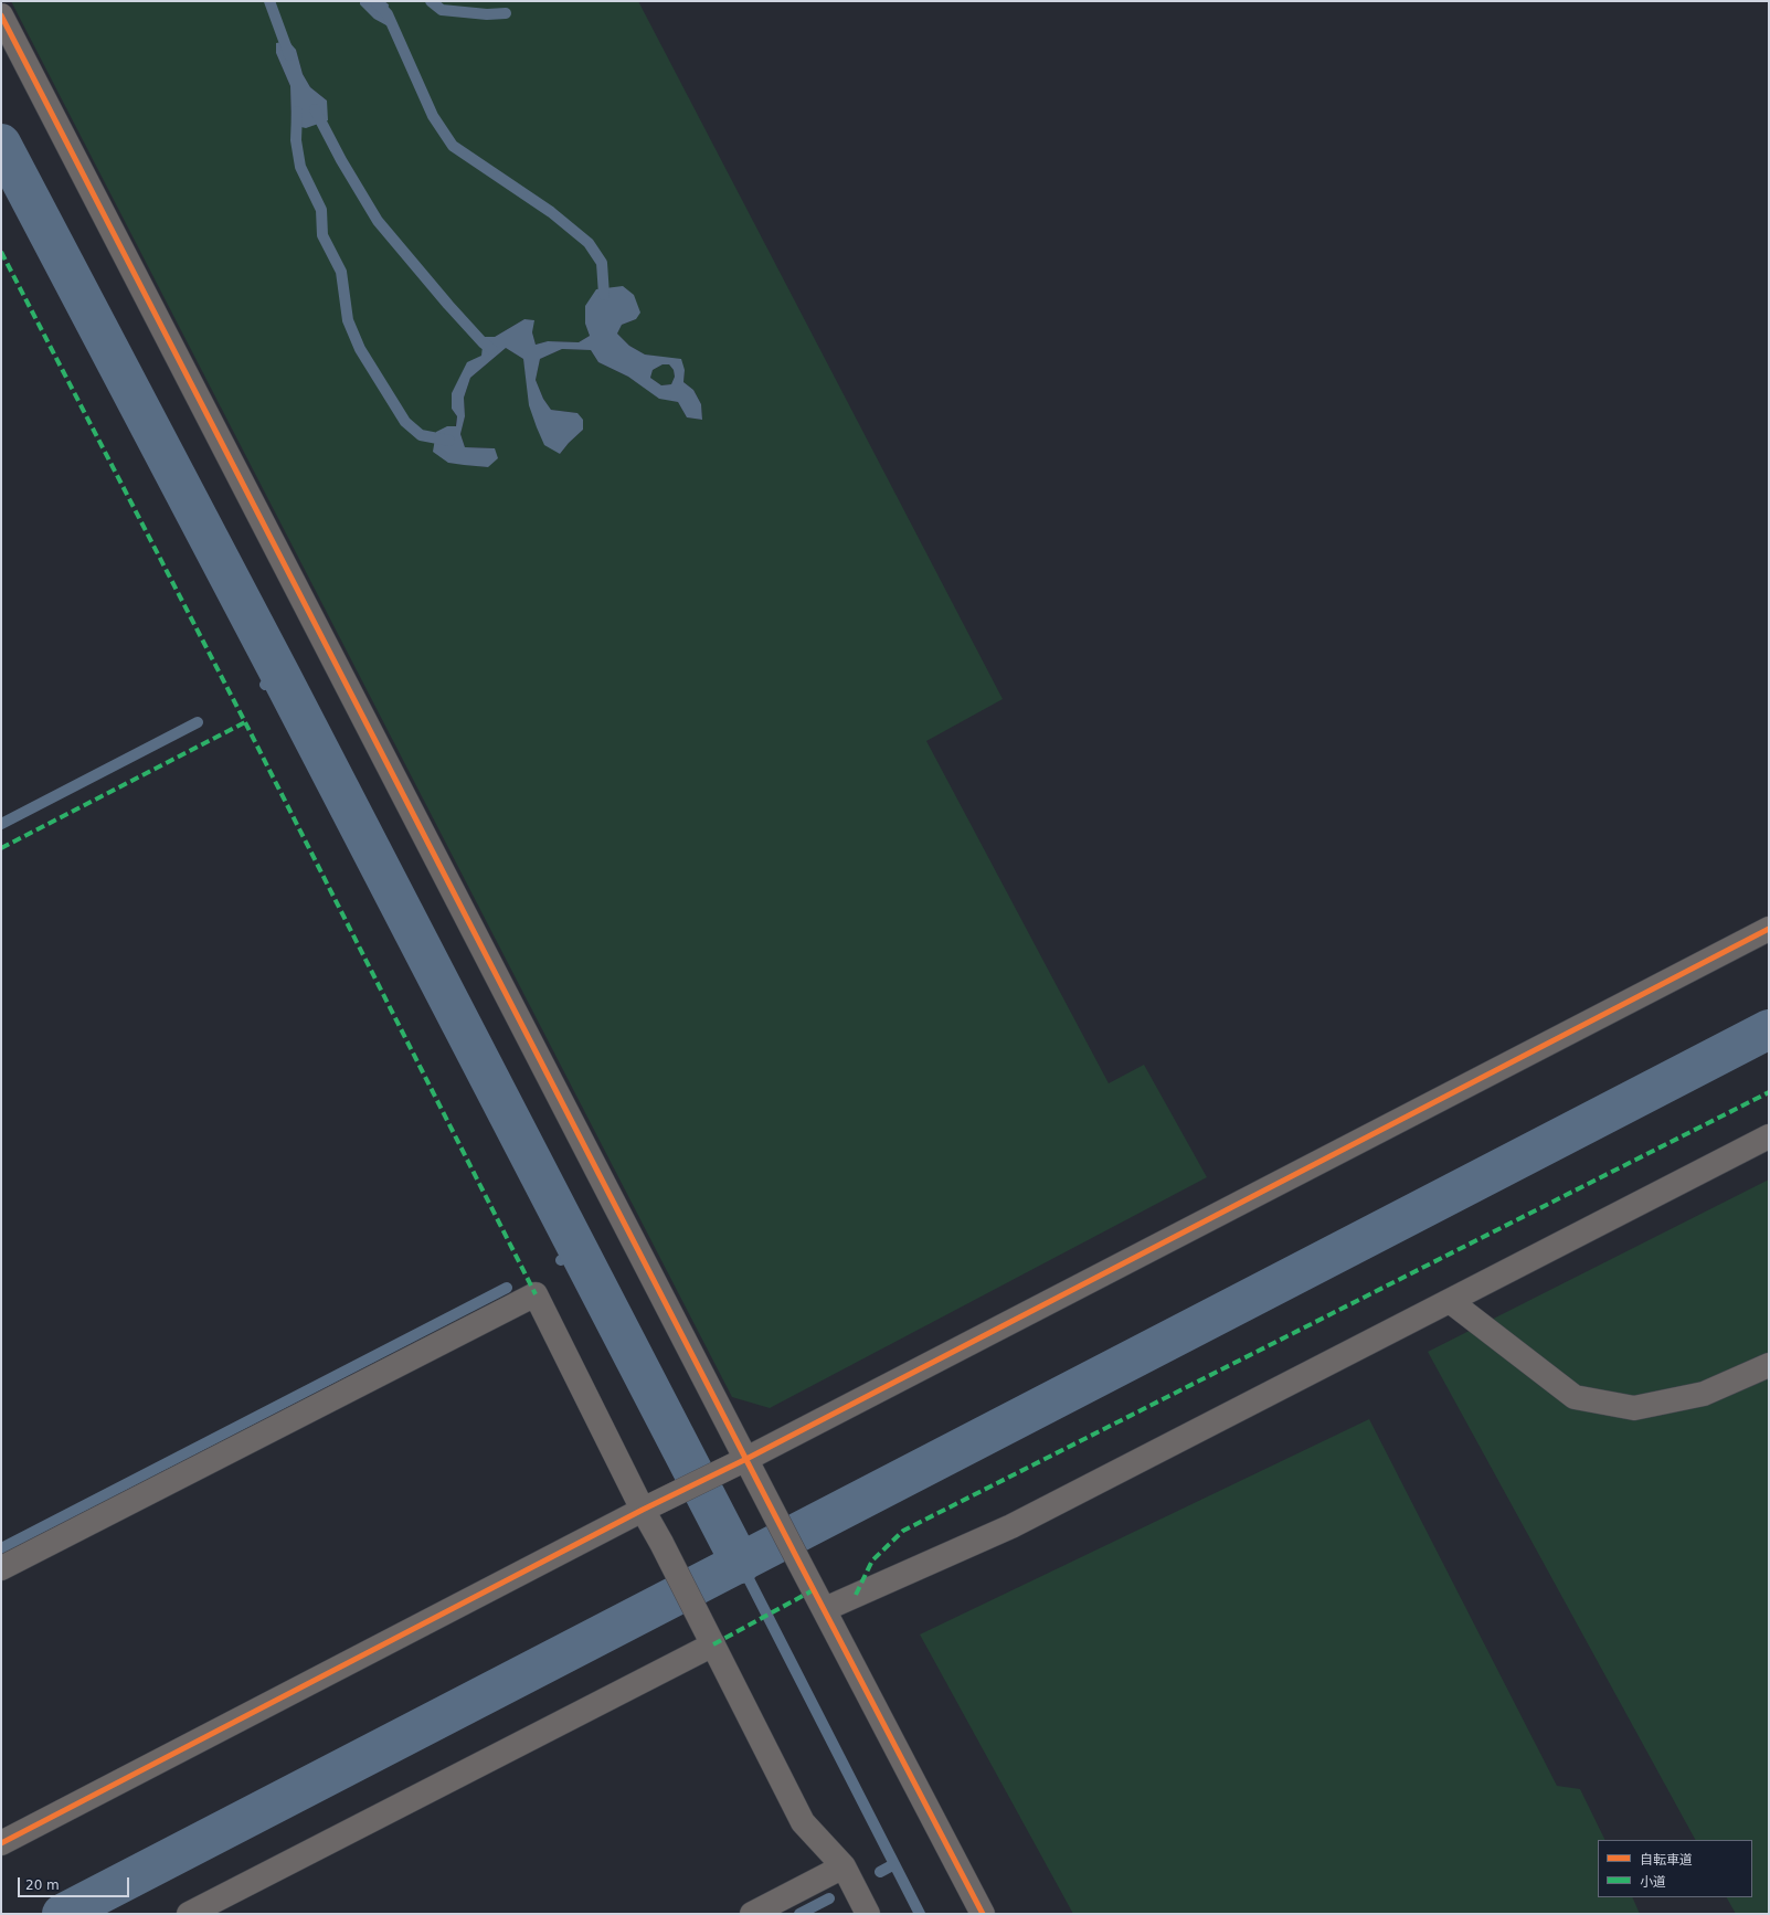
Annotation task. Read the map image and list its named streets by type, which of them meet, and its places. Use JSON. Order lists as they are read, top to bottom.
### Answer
{
  "legend": ["自転車道", "小道"],
  "scale_bar": "20 m"
}
